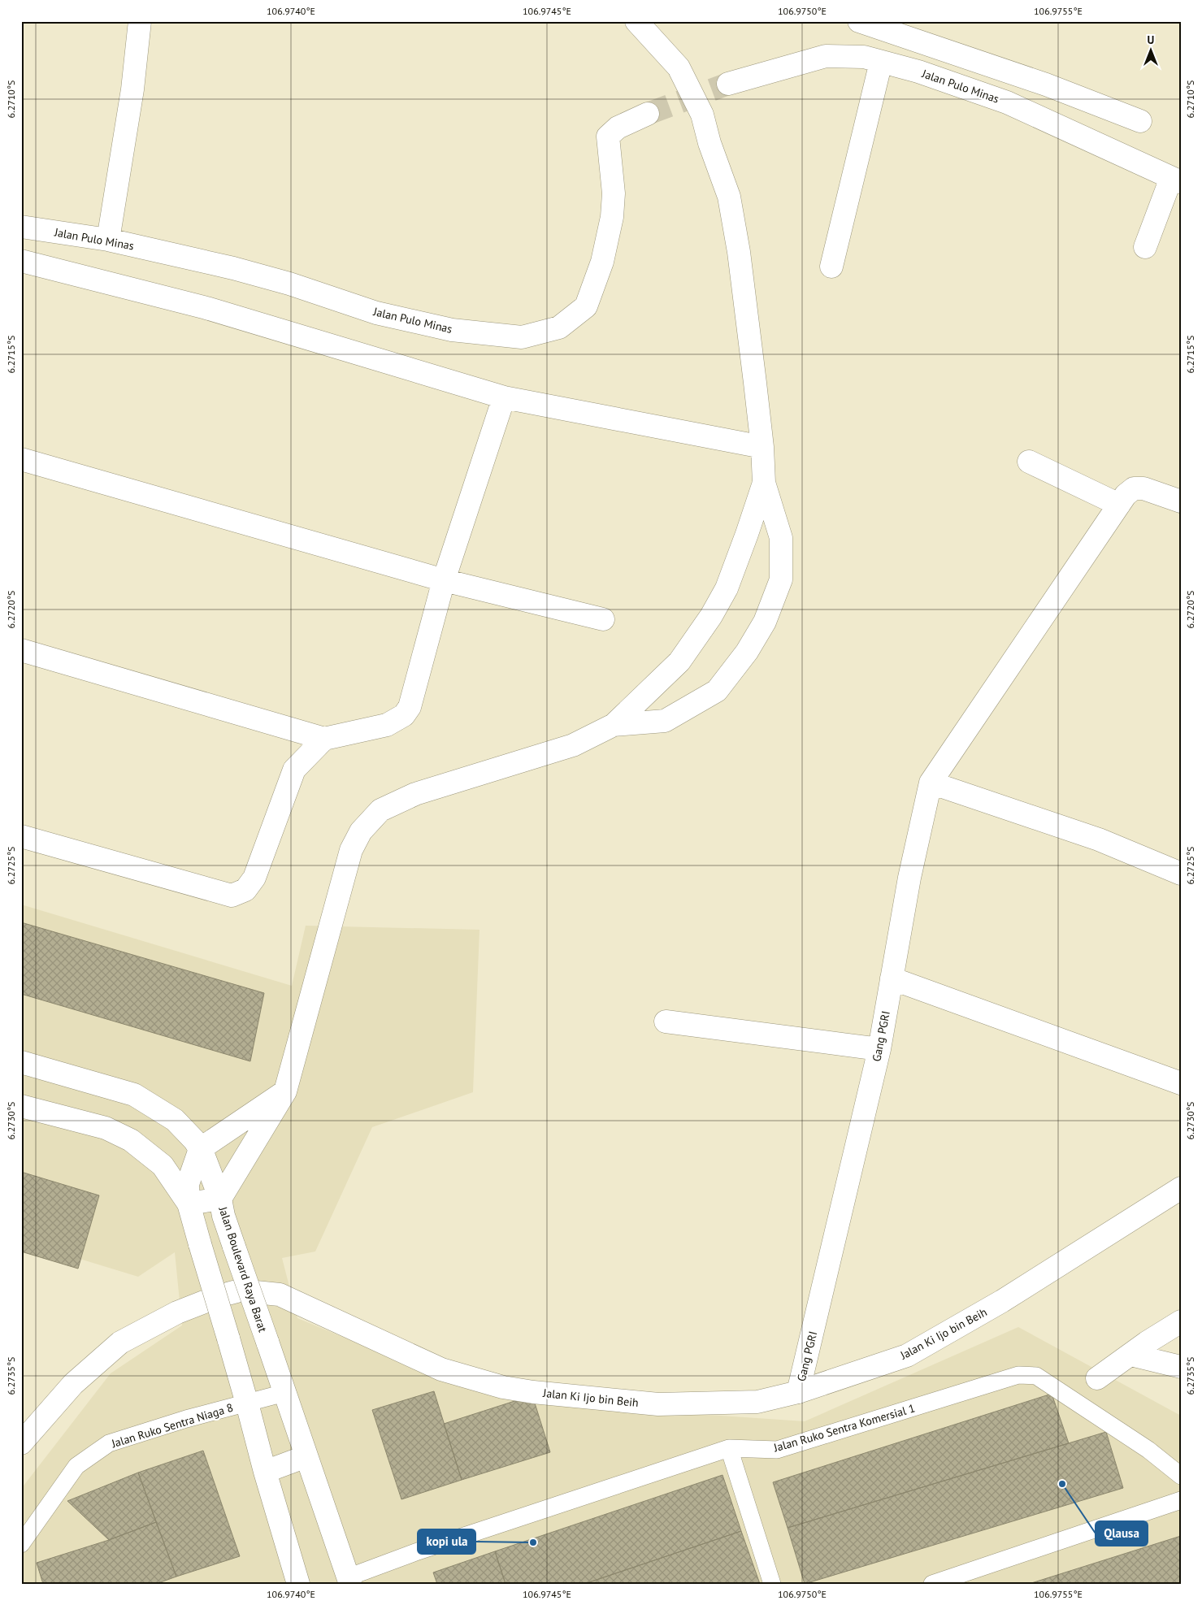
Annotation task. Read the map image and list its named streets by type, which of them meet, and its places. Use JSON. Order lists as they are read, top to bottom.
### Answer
{
  "streets": {
    "street": [
      "Jalan Pulo Minas",
      "Gang PGRI",
      "Jalan Boulevard Raya Barat",
      "Jalan Ki Ijo bin Beih"
    ],
    "lane": ["Jalan Ruko Sentra Niaga 8", "Jalan Ruko Sentra Komersial 1"]
  },
  "crossings": [
    ["Gang PGRI", "Jalan Ki Ijo bin Beih"],
    ["Jalan Boulevard Raya Barat", "Jalan Ruko Sentra Niaga 8"],
    ["Jalan Boulevard Raya Barat", "Jalan Ruko Sentra Komersial 1"]
  ],
  "places": ["Qlausa", "kopi ula"],
  "north": "top",
  "coordinates": [
    "106.9740°E",
    "106.9745°E",
    "106.9750°E",
    "106.9755°E",
    "6.2710°S",
    "6.2715°S",
    "6.2720°S",
    "6.2725°S",
    "6.2730°S",
    "6.2735°S"
  ]
}
